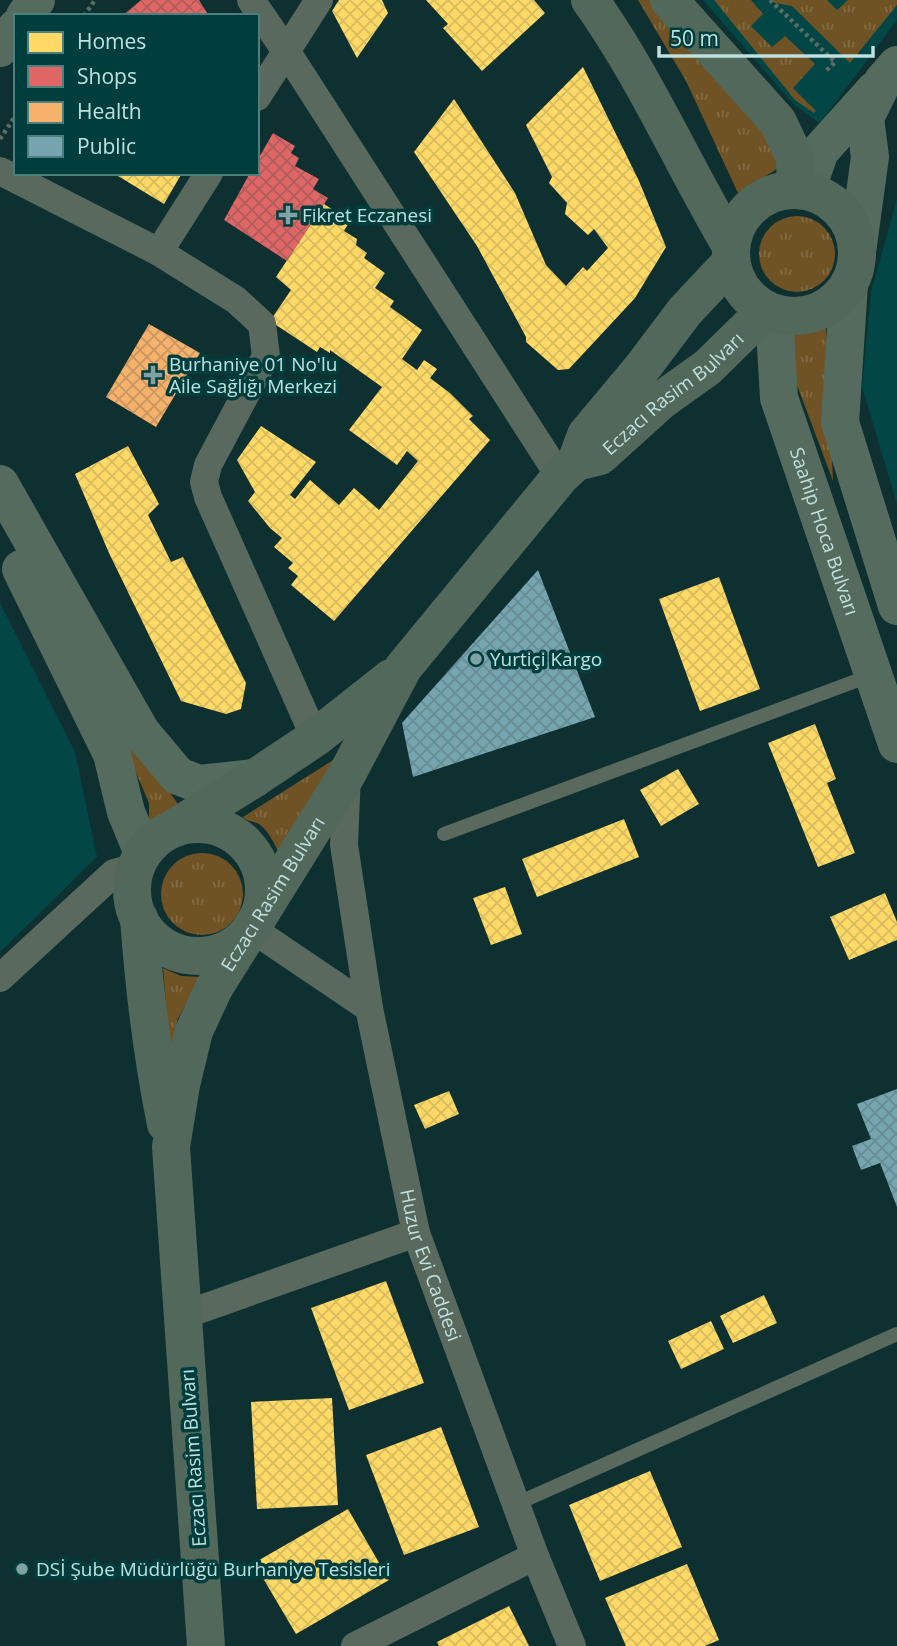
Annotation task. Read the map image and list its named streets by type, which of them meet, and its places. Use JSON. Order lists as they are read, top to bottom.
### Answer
{
  "streets": {
    "main road": ["Eczacı Rasim Bulvarı", "Saahip Hoca Bulvarı"],
    "street": ["Huzur Evi Caddesi"]
  },
  "crossings": [
    ["Eczacı Rasim Bulvarı", "Saahip Hoca Bulvarı"],
    ["Eczacı Rasim Bulvarı", "Huzur Evi Caddesi"]
  ],
  "places": {
    "health": ["Fikret Eczanesi", "Burhaniye 01 No'lu Aile Sağlığı Merkezi"],
    "other": ["Yurtiçi Kargo", "DSİ Şube Müdürlüğü Burhaniye Tesisleri"]
  },
  "legend": [
    "Homes",
    "Shops",
    "Health",
    "Public"
  ],
  "scale_bar": "50 m"
}
